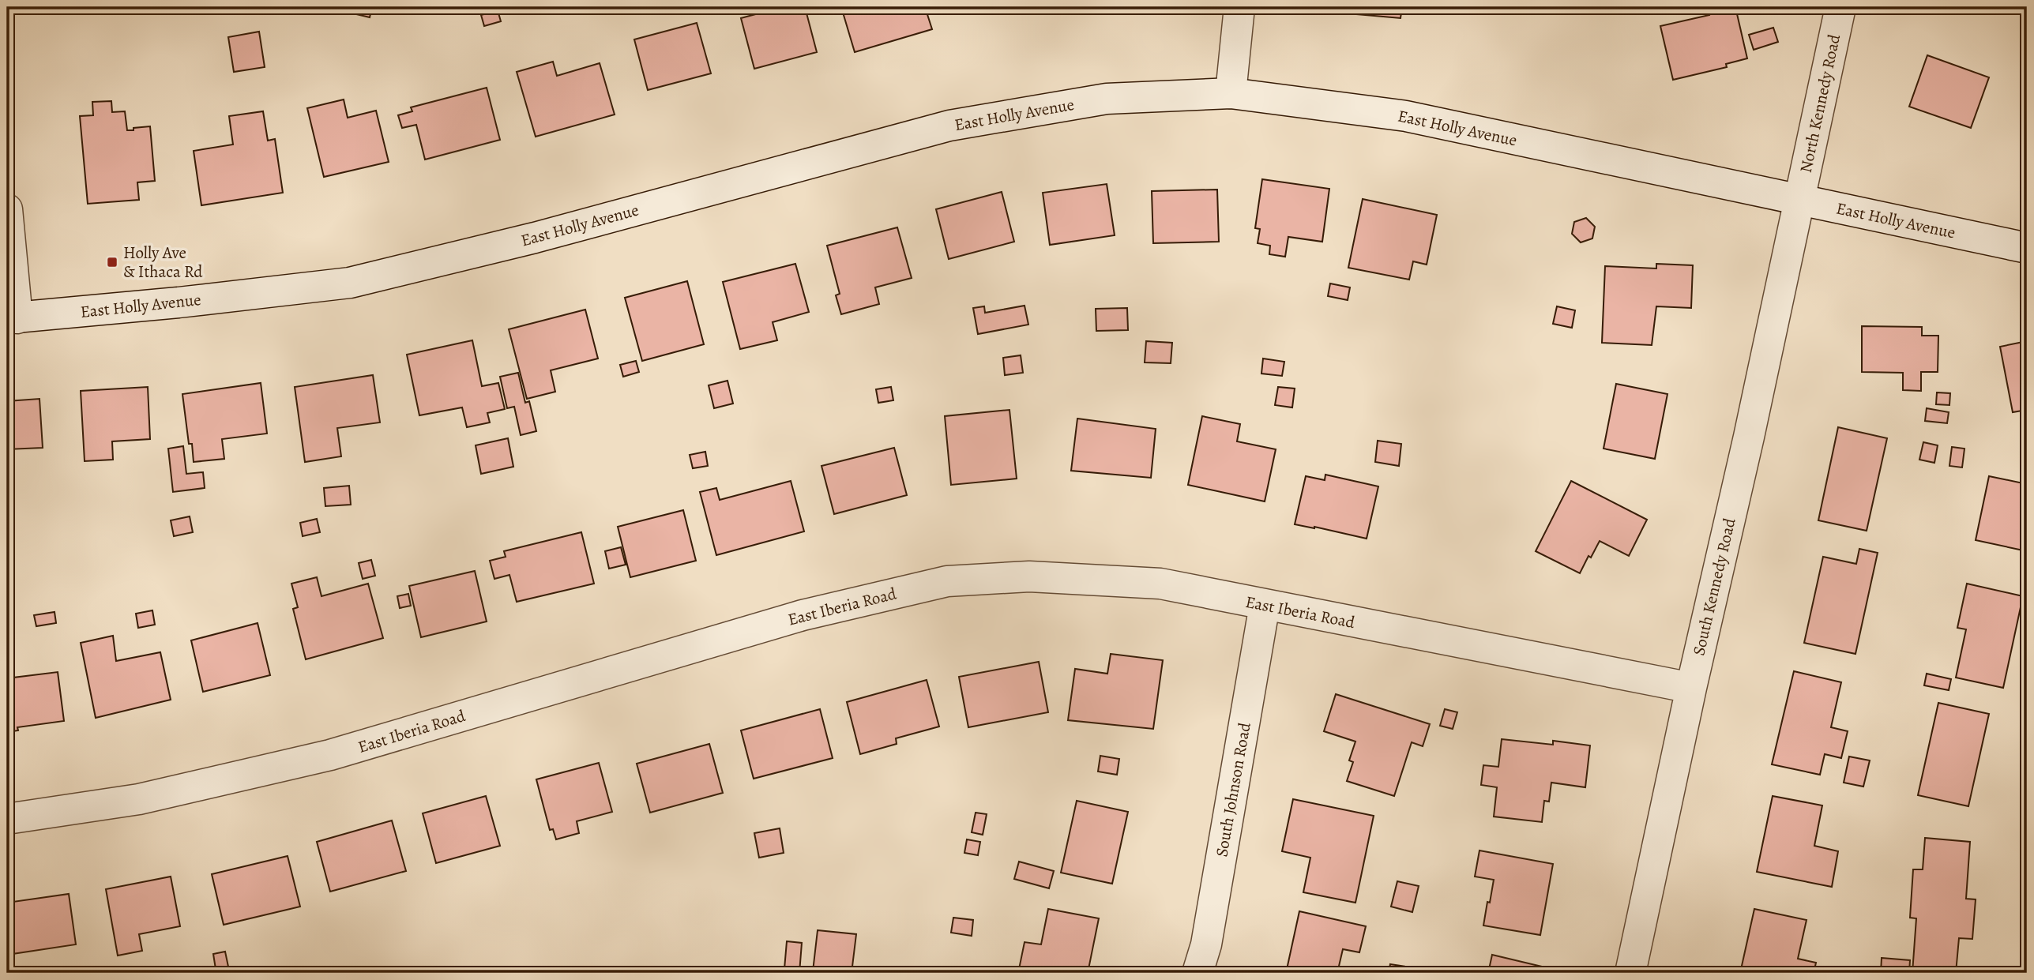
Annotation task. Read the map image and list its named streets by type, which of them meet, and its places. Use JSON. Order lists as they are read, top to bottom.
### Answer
{
  "streets": {
    "street": [
      "North Kennedy Road",
      "East Holly Avenue",
      "South Kennedy Road",
      "East Iberia Road",
      "South Johnson Road"
    ]
  },
  "crossings": [
    ["North Kennedy Road", "East Holly Avenue"],
    ["North Kennedy Road", "South Kennedy Road"],
    ["East Holly Avenue", "South Kennedy Road"],
    ["South Kennedy Road", "East Iberia Road"],
    ["East Iberia Road", "South Johnson Road"]
  ],
  "places": {
    "transit": ["Holly Ave & Ithaca Rd"]
  }
}
